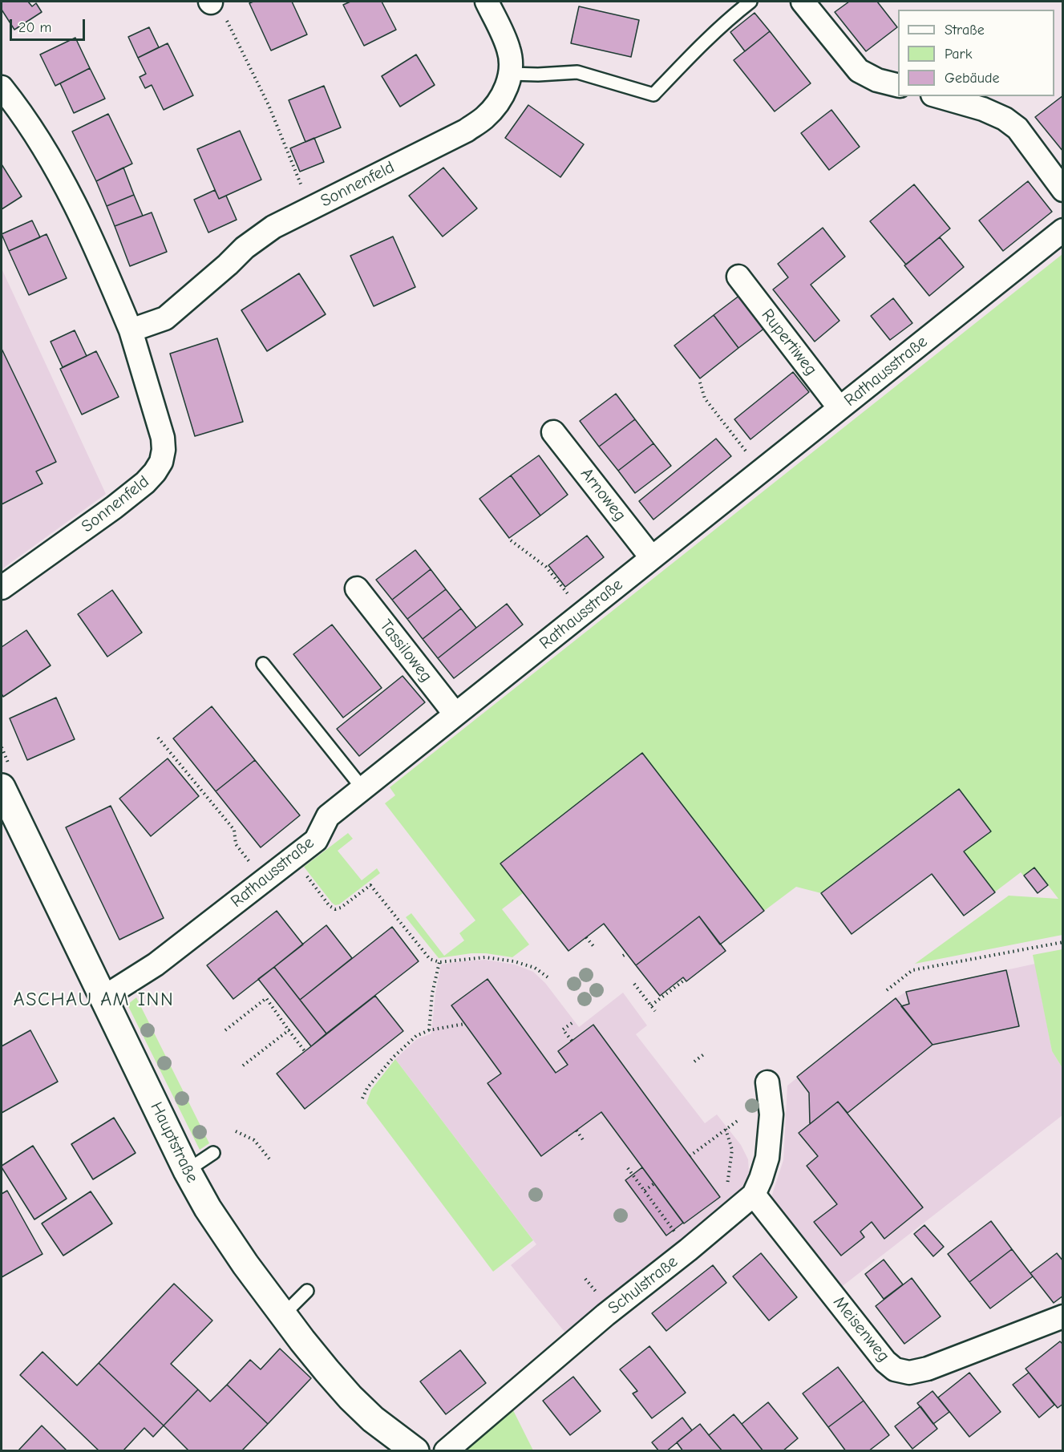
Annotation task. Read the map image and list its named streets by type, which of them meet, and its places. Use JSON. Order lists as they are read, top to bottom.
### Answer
{
  "streets": {
    "main road": ["Hauptstraße"],
    "street": [
      "Sonnenfeld",
      "Rupertiweg",
      "Rathausstraße",
      "Arnoweg",
      "Tassiloweg",
      "Schulstraße",
      "Meisenweg"
    ]
  },
  "crossings": [
    ["Rupertiweg", "Rathausstraße"],
    ["Rathausstraße", "Arnoweg"],
    ["Rathausstraße", "Tassiloweg"],
    ["Rathausstraße", "Hauptstraße"],
    ["Schulstraße", "Meisenweg"]
  ],
  "districts": ["ASCHAU AM INN"],
  "legend": ["Straße", "Park", "Gebäude"],
  "scale_bar": "20 m"
}
